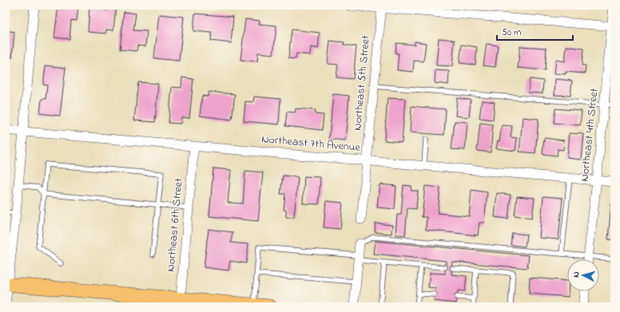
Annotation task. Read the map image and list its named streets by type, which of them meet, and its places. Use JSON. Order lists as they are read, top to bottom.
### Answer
{
  "streets": {
    "street": [
      "Northeast 5th Street",
      "Northeast 4th Street",
      "Northeast 7th Avenue",
      "Northeast 6th Street"
    ]
  },
  "crossings": [
    ["Northeast 5th Street", "Northeast 7th Avenue"],
    ["Northeast 4th Street", "Northeast 7th Avenue"],
    ["Northeast 7th Avenue", "Northeast 6th Street"]
  ],
  "scale_bar": "50 m",
  "north": "left"
}
